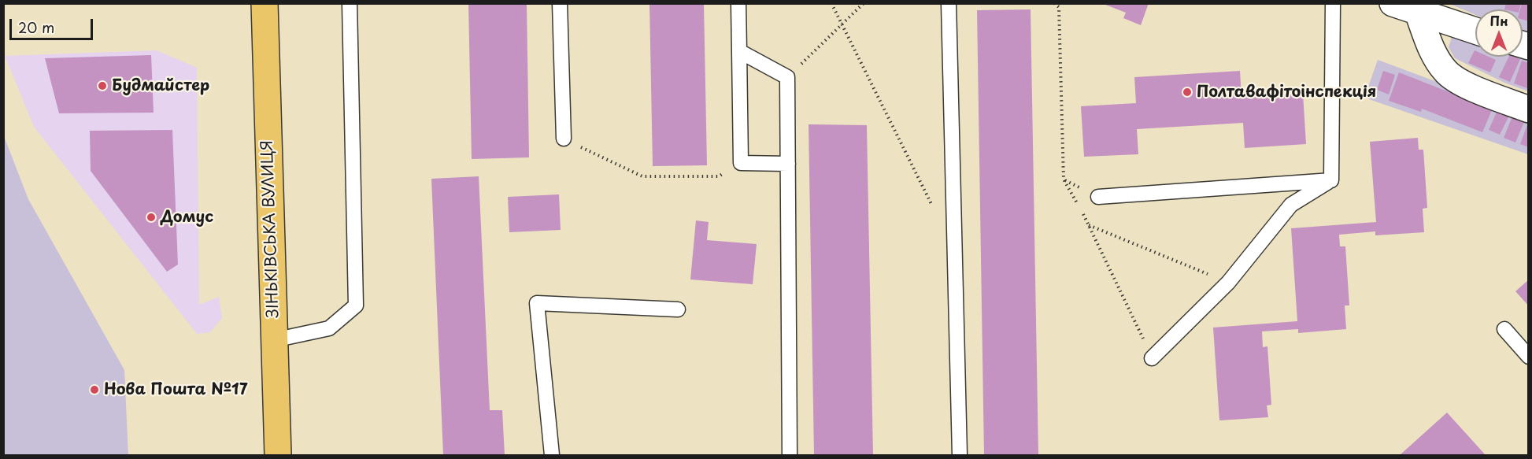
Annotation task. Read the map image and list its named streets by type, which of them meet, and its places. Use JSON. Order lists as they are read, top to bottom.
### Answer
{
  "streets": {
    "main road": ["ЗІНЬКІВСЬКА ВУЛИЦЯ"]
  },
  "places": [
    "Будмайстер",
    "Полтавафітоінспекція",
    "Домус",
    "Нова Пошта №17"
  ],
  "scale_bar": "20 m",
  "north": "top"
}
